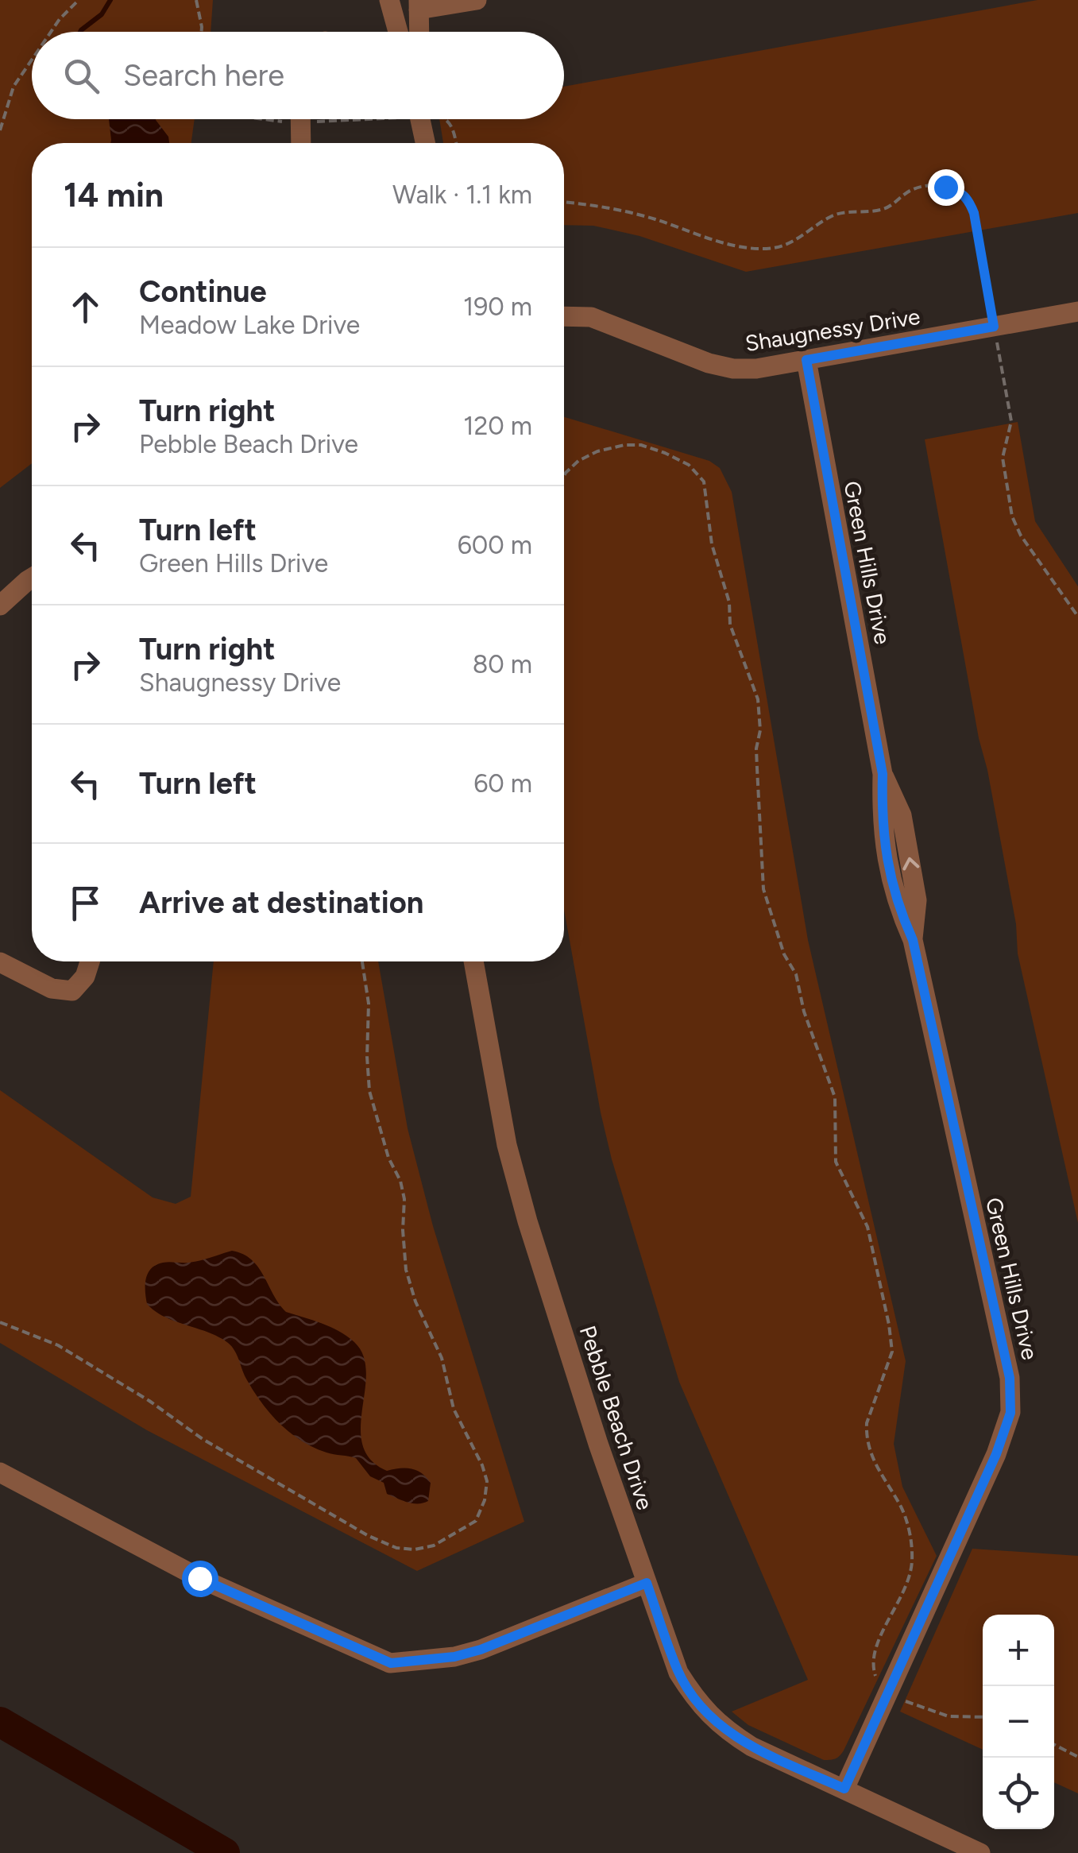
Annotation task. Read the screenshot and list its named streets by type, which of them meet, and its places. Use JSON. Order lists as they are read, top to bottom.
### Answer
{
  "streets": {
    "street": ["Shaugnessy Drive", "Green Hills Drive", "Pebble Beach Drive"]
  },
  "crossings": [
    ["Shaugnessy Drive", "Green Hills Drive"],
    ["Green Hills Drive", "Pebble Beach Drive"]
  ],
  "page": {
    "search": "Search here",
    "heading": ["14 min", "Walk · 1.1 km"],
    "list": [
      ["Continue", "Meadow Lake Drive", "190 m"],
      ["Turn right", "Pebble Beach Drive", "120 m"],
      ["Turn left", "Green Hills Drive", "600 m"],
      ["Turn right", "Shaugnessy Drive", "80 m"],
      ["Turn left", "60 m"],
      "Arrive at destination"
    ],
    "map_buttons": ["+", "−"]
  }
}
